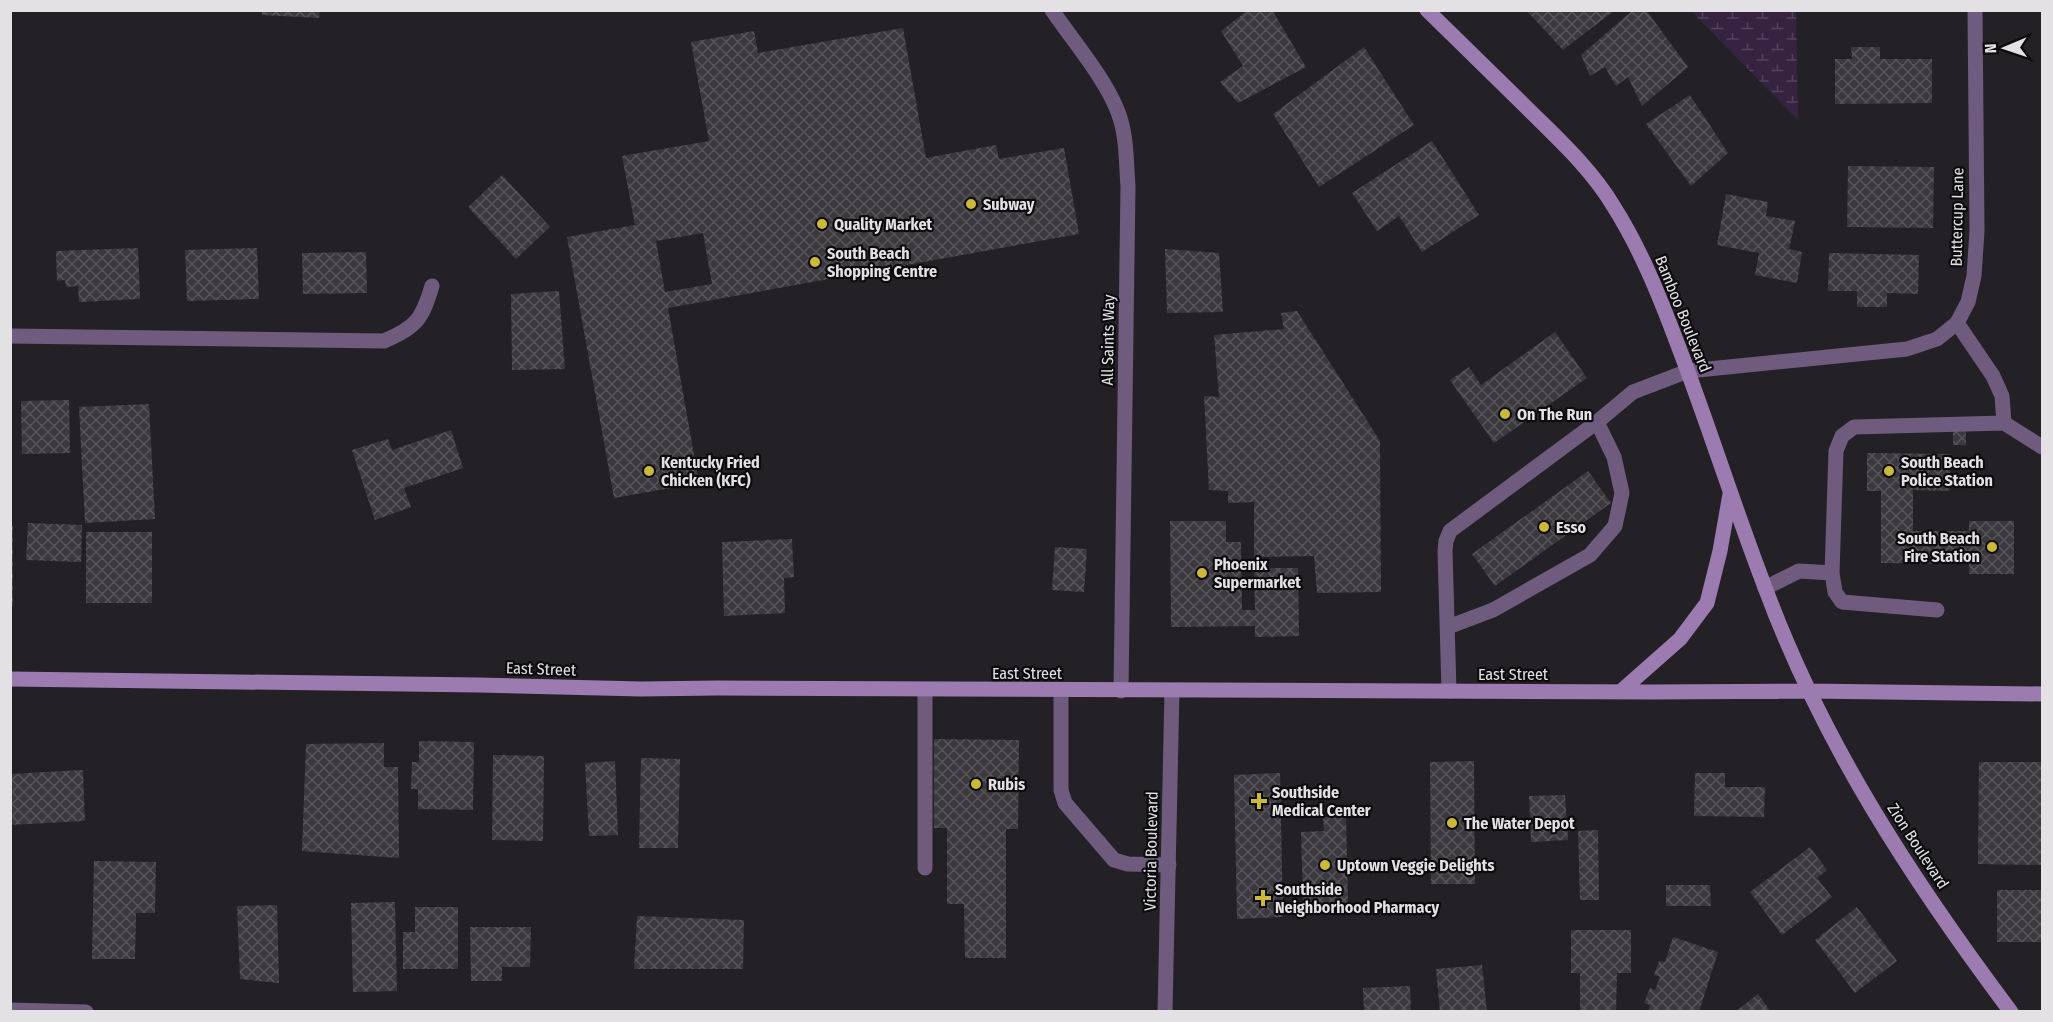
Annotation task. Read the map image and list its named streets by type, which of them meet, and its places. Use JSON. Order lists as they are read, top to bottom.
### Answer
{
  "streets": {
    "main road": ["Bamboo Boulevard", "East Street", "Zion Boulevard"],
    "street": ["Buttercup Lane", "All Saints Way", "Victoria Boulevard"]
  },
  "crossings": [
    ["Buttercup Lane", "Bamboo Boulevard"],
    ["Buttercup Lane", "East Street"],
    ["Bamboo Boulevard", "East Street"],
    ["Bamboo Boulevard", "Zion Boulevard"],
    ["All Saints Way", "East Street"],
    ["East Street", "Zion Boulevard"],
    ["East Street", "Victoria Boulevard"]
  ],
  "places": {
    "other": [
      "Subway",
      "Quality Market",
      "South Beach Shopping Centre",
      "On The Run",
      "Kentucky Fried Chicken (KFC)",
      "South Beach Police Station",
      "Esso",
      "South Beach Fire Station",
      "Phoenix Supermarket",
      "Rubis",
      "The Water Depot",
      "Uptown Veggie Delights"
    ],
    "health": ["Southside Medical Center", "Southside Neighborhood Pharmacy"]
  },
  "north": "left"
}
